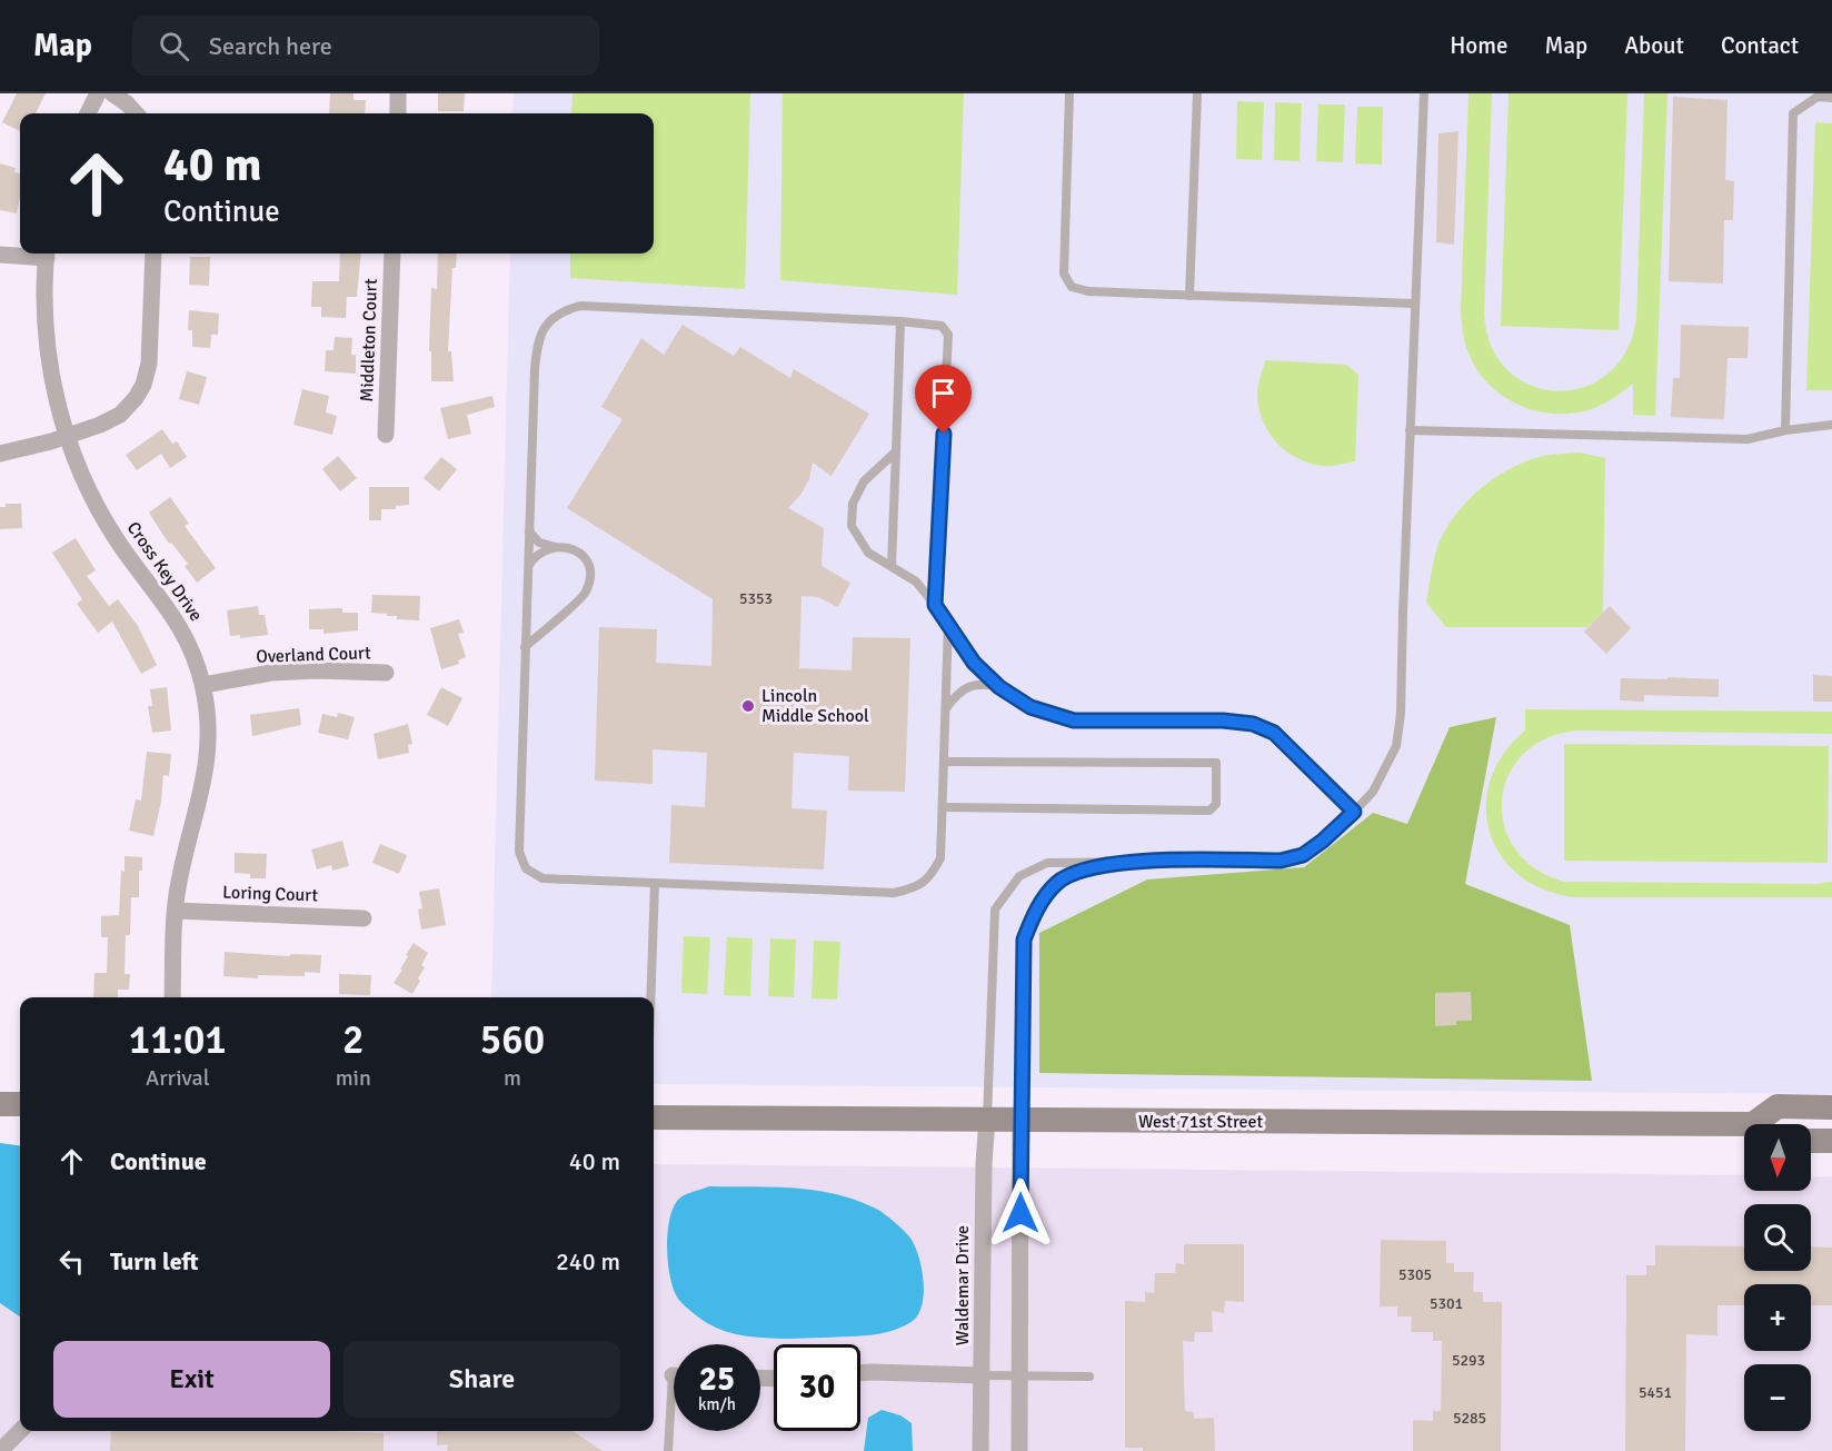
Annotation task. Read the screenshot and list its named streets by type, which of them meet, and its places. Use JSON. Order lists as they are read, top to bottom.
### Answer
{
  "streets": {
    "main road": ["West 71st Street"],
    "street": [
      "Middleton Court",
      "Cross Key Drive",
      "Overland Court",
      "Loring Court",
      "Waldemar Drive"
    ]
  },
  "crossings": [
    ["Cross Key Drive", "Overland Court"],
    ["Cross Key Drive", "Loring Court"],
    ["West 71st Street", "Waldemar Drive"]
  ],
  "places": ["Lincoln Middle School"],
  "house_numbers": [
    "5353",
    "5305",
    "5301",
    "5293",
    "5451",
    "5285"
  ],
  "north": "bottom",
  "page": {
    "header": "Map",
    "search": "Search here",
    "nav": [
      "Home",
      "Map",
      "About",
      "Contact"
    ],
    "turn": ["40 m", "Continue"],
    "eta": [
      "11:01",
      "Arrival",
      "2",
      "min",
      "560",
      "m"
    ],
    "list": [
      {
        "name": "Continue",
        "value": "40 m"
      },
      {
        "name": "Turn left",
        "value": "240 m"
      }
    ],
    "map_buttons": ["+", "−"],
    "buttons": ["Exit", "Share"],
    "speed": "25 km/h",
    "limit": "30"
  }
}
